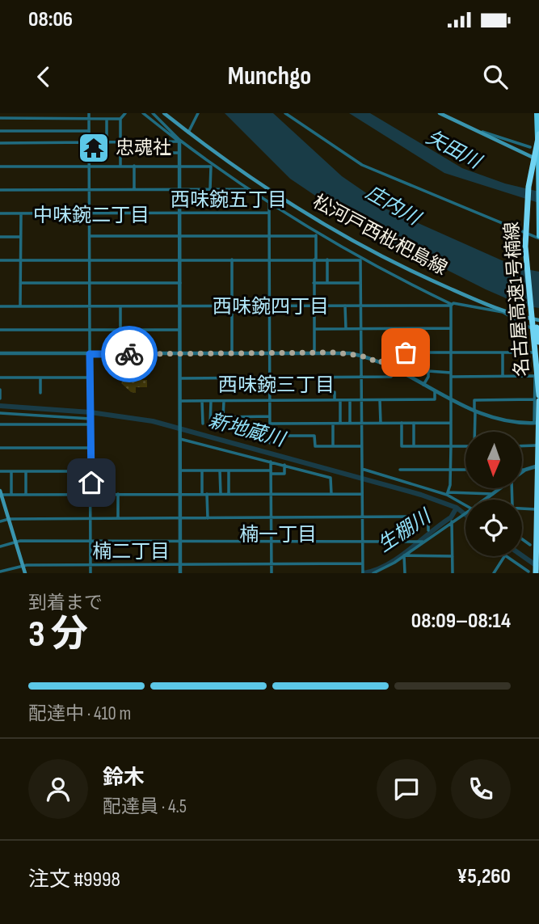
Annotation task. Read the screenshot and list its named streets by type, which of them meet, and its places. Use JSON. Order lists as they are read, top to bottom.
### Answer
{
  "streets": {
    "highway": ["名古屋高速1号楠線"],
    "main road": ["松河戸西枇杷島線"]
  },
  "districts": [
    "西味鋺五丁目",
    "中味鋺二丁目",
    "西味鋺四丁目",
    "西味鋺三丁目",
    "楠一丁目",
    "楠二丁目"
  ],
  "water": [
    "矢田川",
    "庄内川",
    "新地蔵川",
    "生棚川"
  ],
  "places": {
    "temple": ["忠魂社"]
  },
  "north": "bottom",
  "page": {
    "status": "08:06",
    "header": "Munchgo",
    "heading": ["3 分", "到着まで", "08:09–08:14"],
    "panel": [
      "鈴木",
      "配達員 · 4.5",
      "注文 #9998",
      "¥5,260"
    ],
    "bar": "配達中 · 410 m"
  }
}
